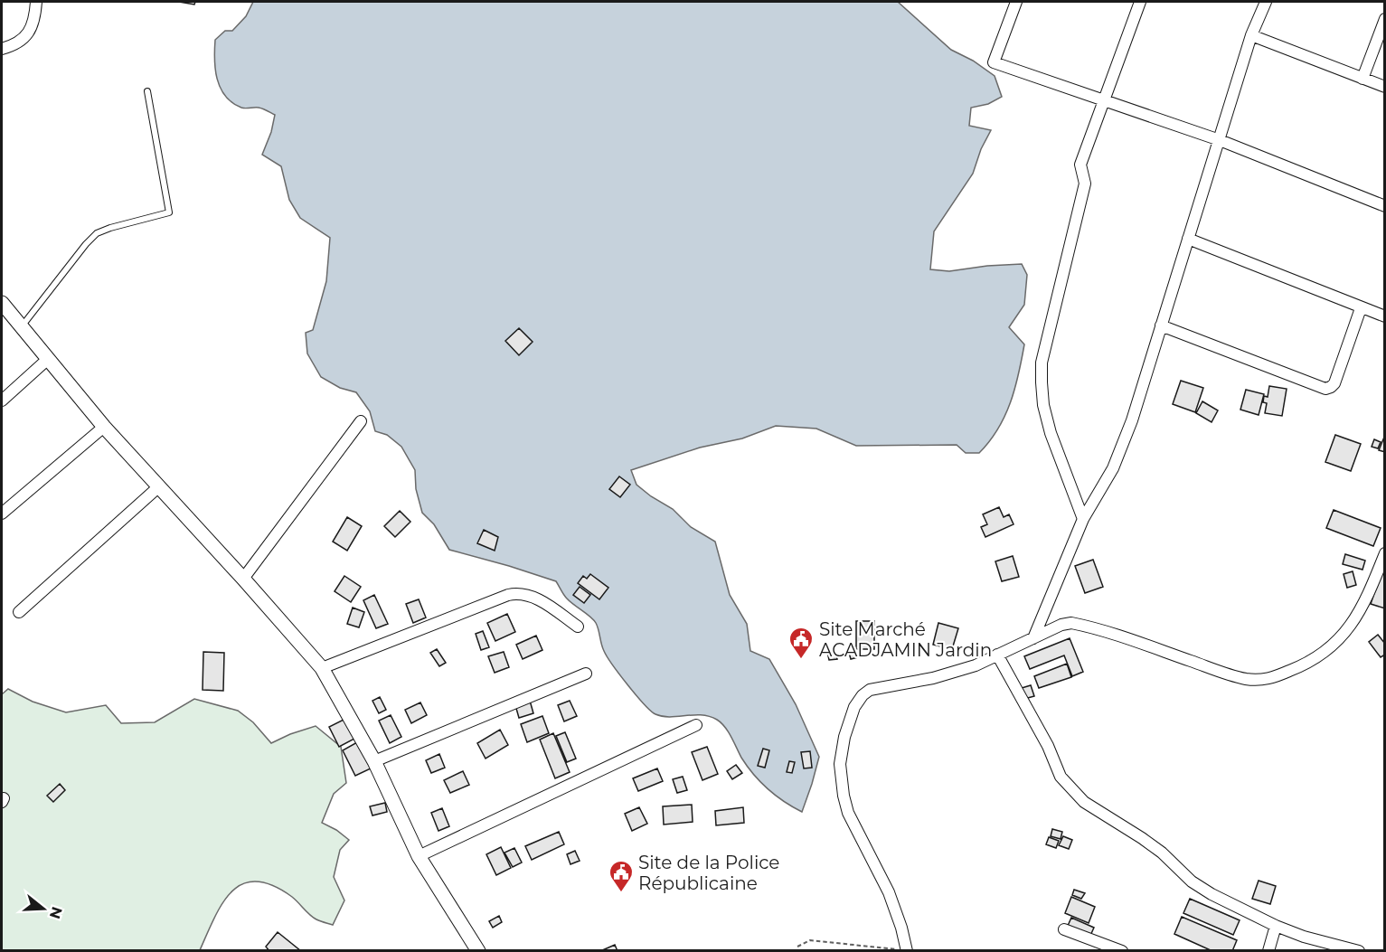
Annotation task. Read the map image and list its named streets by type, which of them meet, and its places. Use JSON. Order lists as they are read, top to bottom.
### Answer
{
  "places": {
    "public building": ["Site Marché ACADJAMIN Jardin", "Site de la Police Républicaine"]
  },
  "north": "right"
}
